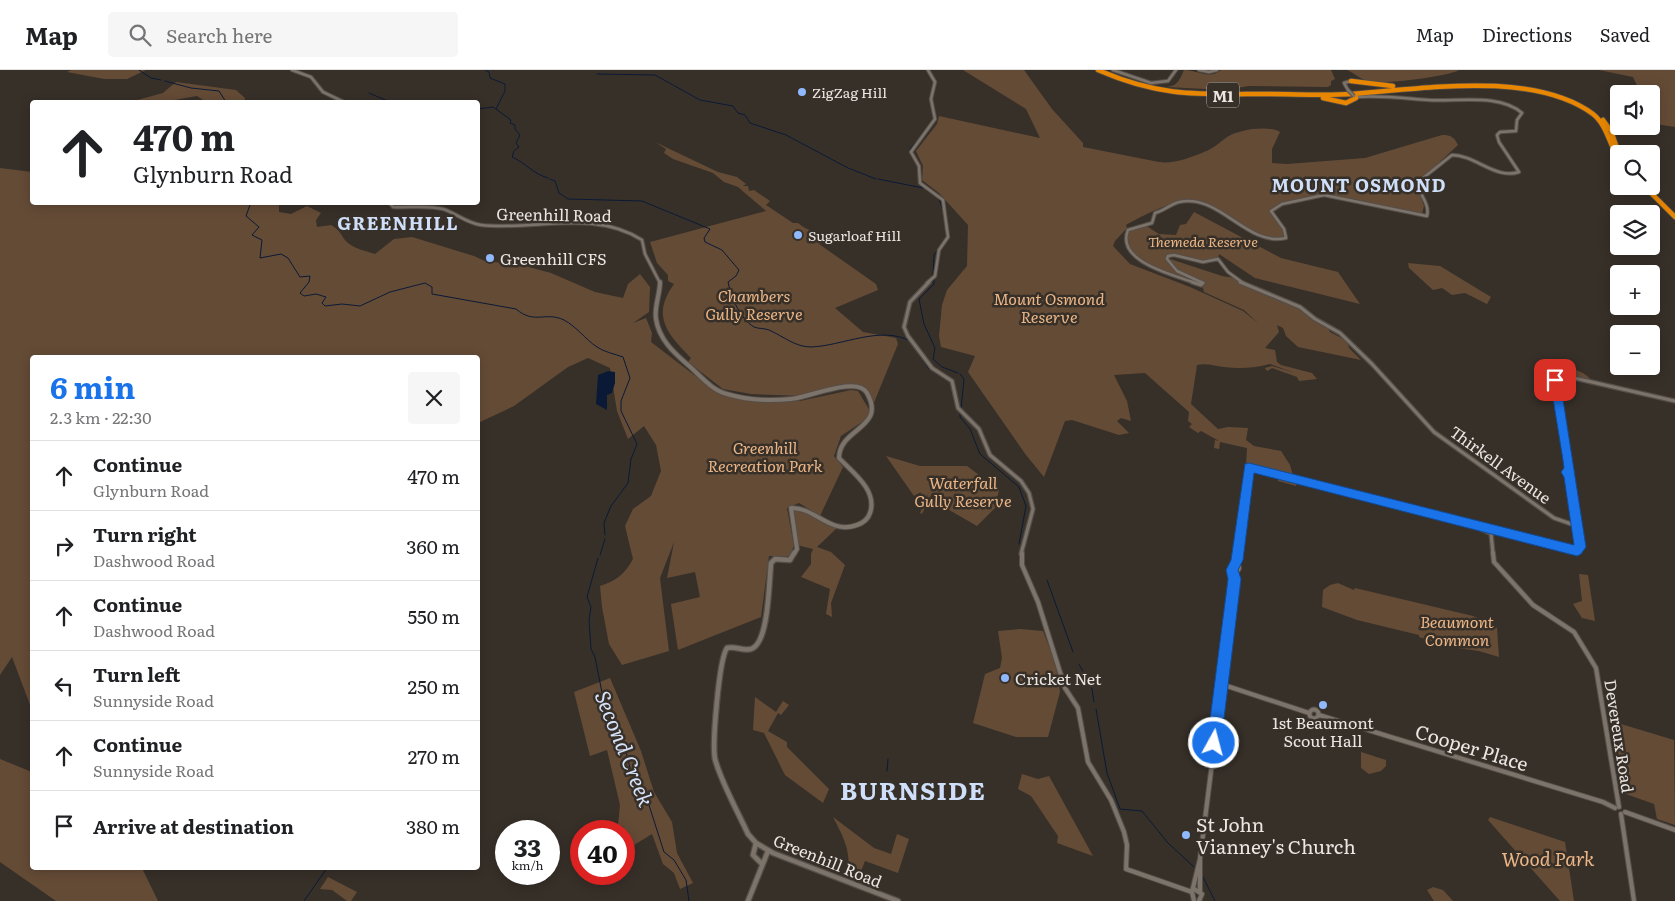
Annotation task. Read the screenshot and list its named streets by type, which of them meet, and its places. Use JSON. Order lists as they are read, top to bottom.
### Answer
{
  "streets": {
    "highway": ["M1"],
    "main road": ["Greenhill Road"],
    "street": ["Thirkell Avenue", "Devereux Road", "Cooper Place"]
  },
  "crossings": [
    ["Devereux Road", "Cooper Place"]
  ],
  "districts": ["MOUNT OSMOND", "GREENHILL", "BURNSIDE"],
  "water": ["Second Creek"],
  "parks": [
    "Themeda Reserve",
    "Chambers Gully Reserve",
    "Mount Osmond Reserve",
    "Greenhill Recreation Park",
    "Waterfall Gully Reserve",
    "Beaumont Common",
    "Wood Park"
  ],
  "places": [
    "ZigZag Hill",
    "Sugarloaf Hill",
    "Greenhill CFS",
    "Cricket Net",
    "1st Beaumont Scout Hall",
    "St John Vianney's Church"
  ],
  "page": {
    "header": "Map",
    "search": "Search here",
    "nav": ["Map", "Directions", "Saved"],
    "map_buttons": ["+", "−"],
    "turn": ["470 m", "Glynburn Road"],
    "heading": ["6 min", "2.3 km · 22:30"],
    "list": [
      {
        "name": "Continue",
        "note": "Glynburn Road",
        "value": "470 m"
      },
      {
        "name": "Turn right",
        "note": "Dashwood Road",
        "value": "360 m"
      },
      {
        "name": "Continue",
        "note": "Dashwood Road",
        "value": "550 m"
      },
      {
        "name": "Turn left",
        "note": "Sunnyside Road",
        "value": "250 m"
      },
      {
        "name": "Continue",
        "note": "Sunnyside Road",
        "value": "270 m"
      },
      {
        "name": "Arrive at destination",
        "value": "380 m"
      }
    ],
    "speed": "33 km/h",
    "limit": "40"
  }
}
